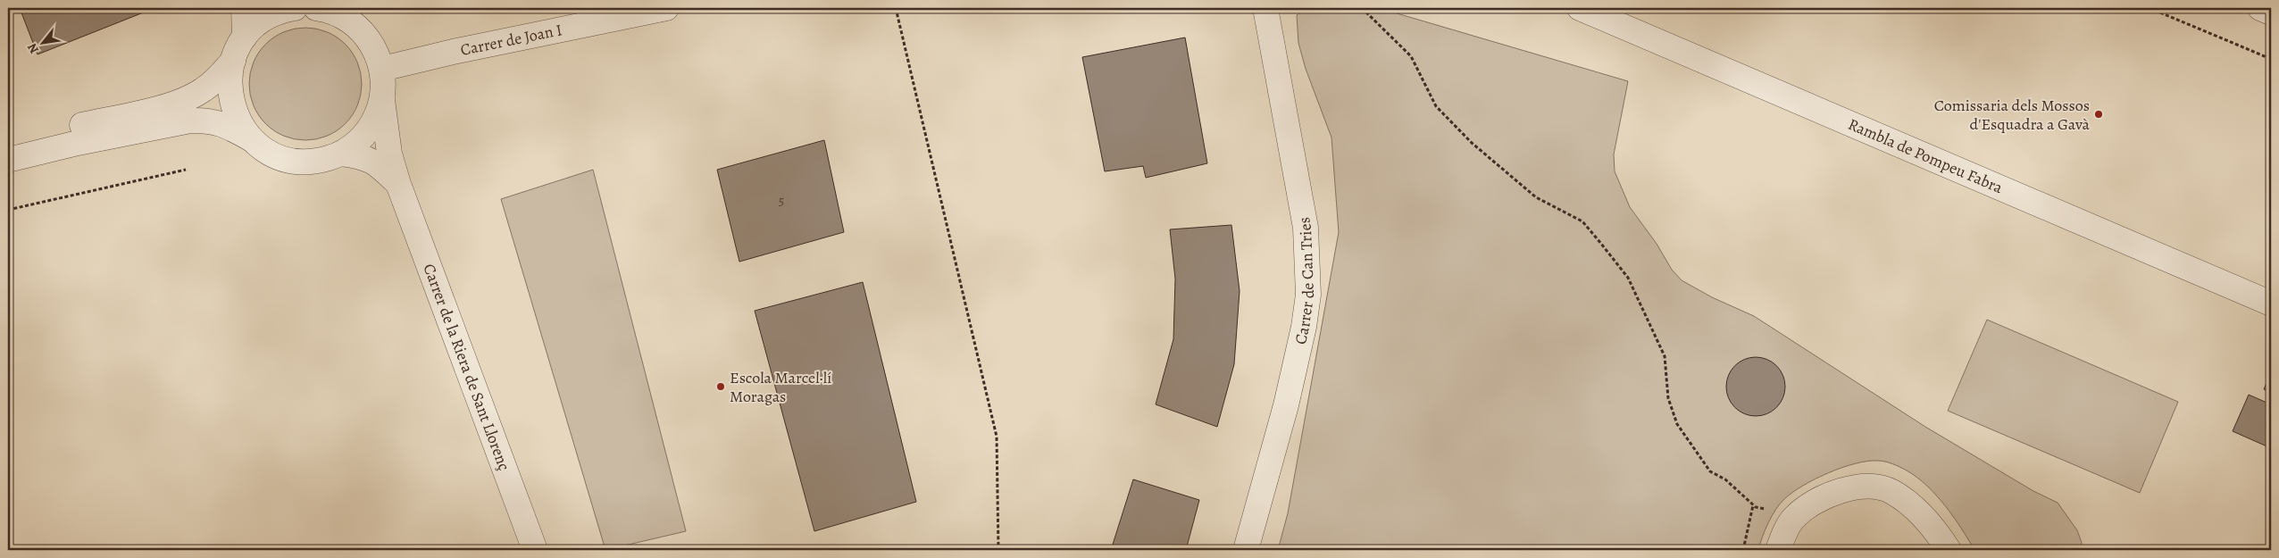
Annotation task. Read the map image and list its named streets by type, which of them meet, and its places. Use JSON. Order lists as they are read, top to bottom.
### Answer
{
  "streets": {
    "street": [
      "Carrer de Joan I",
      "Rambla de Pompeu Fabra",
      "Carrer de Can Tries",
      "Carrer de la Riera de Sant Llorenç"
    ]
  },
  "crossings": [
    ["Carrer de Joan I", "Carrer de la Riera de Sant Llorenç"]
  ],
  "places": ["Comissaria dels Mossos d'Esquadra a Gavà", "Escola Marcel·lí Moragas"],
  "house_numbers": ["5"],
  "north": "bottom left"
}
